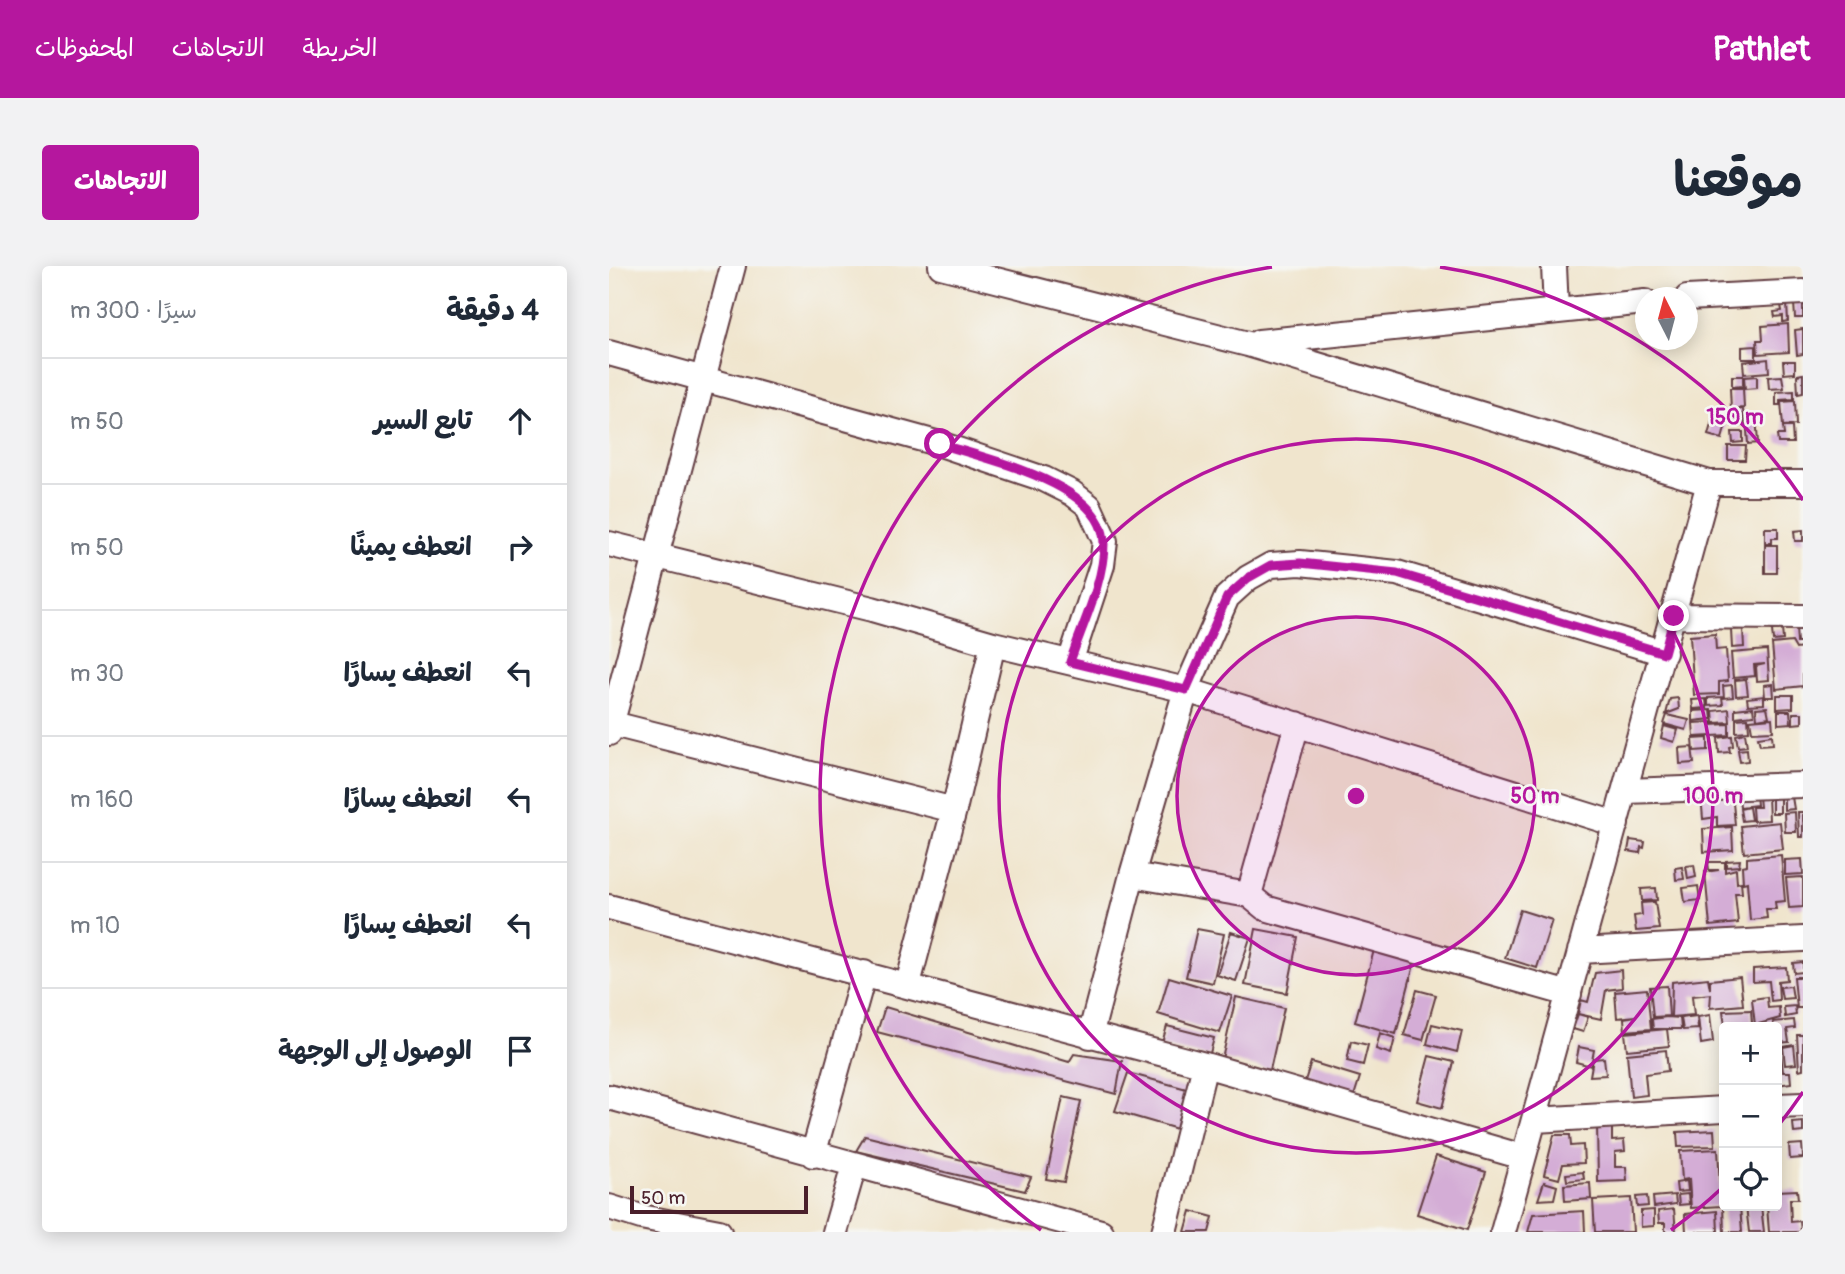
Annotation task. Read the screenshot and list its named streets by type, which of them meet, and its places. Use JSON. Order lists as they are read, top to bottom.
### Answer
{
  "scale_bar": "50 m",
  "north": "top",
  "page": {
    "header": "Pathlet",
    "nav": ["الخريطة", "الاتجاهات", "المحفوظات"],
    "title": "موقعنا",
    "buttons": "الاتجاهات",
    "heading": ["4 دقيقة", "سيرًا · 300 m"],
    "list": [
      ["تابع السير", "50 m"],
      ["انعطف يمينًا", "50 m"],
      ["انعطف يسارًا", "30 m"],
      ["انعطف يسارًا", "160 m"],
      ["انعطف يسارًا", "10 m"],
      "الوصول إلى الوجهة"
    ],
    "map_buttons": ["+", "−"],
    "scale": "50 m"
  },
  "rings": ["150 m", "50 m", "100 m"]
}
